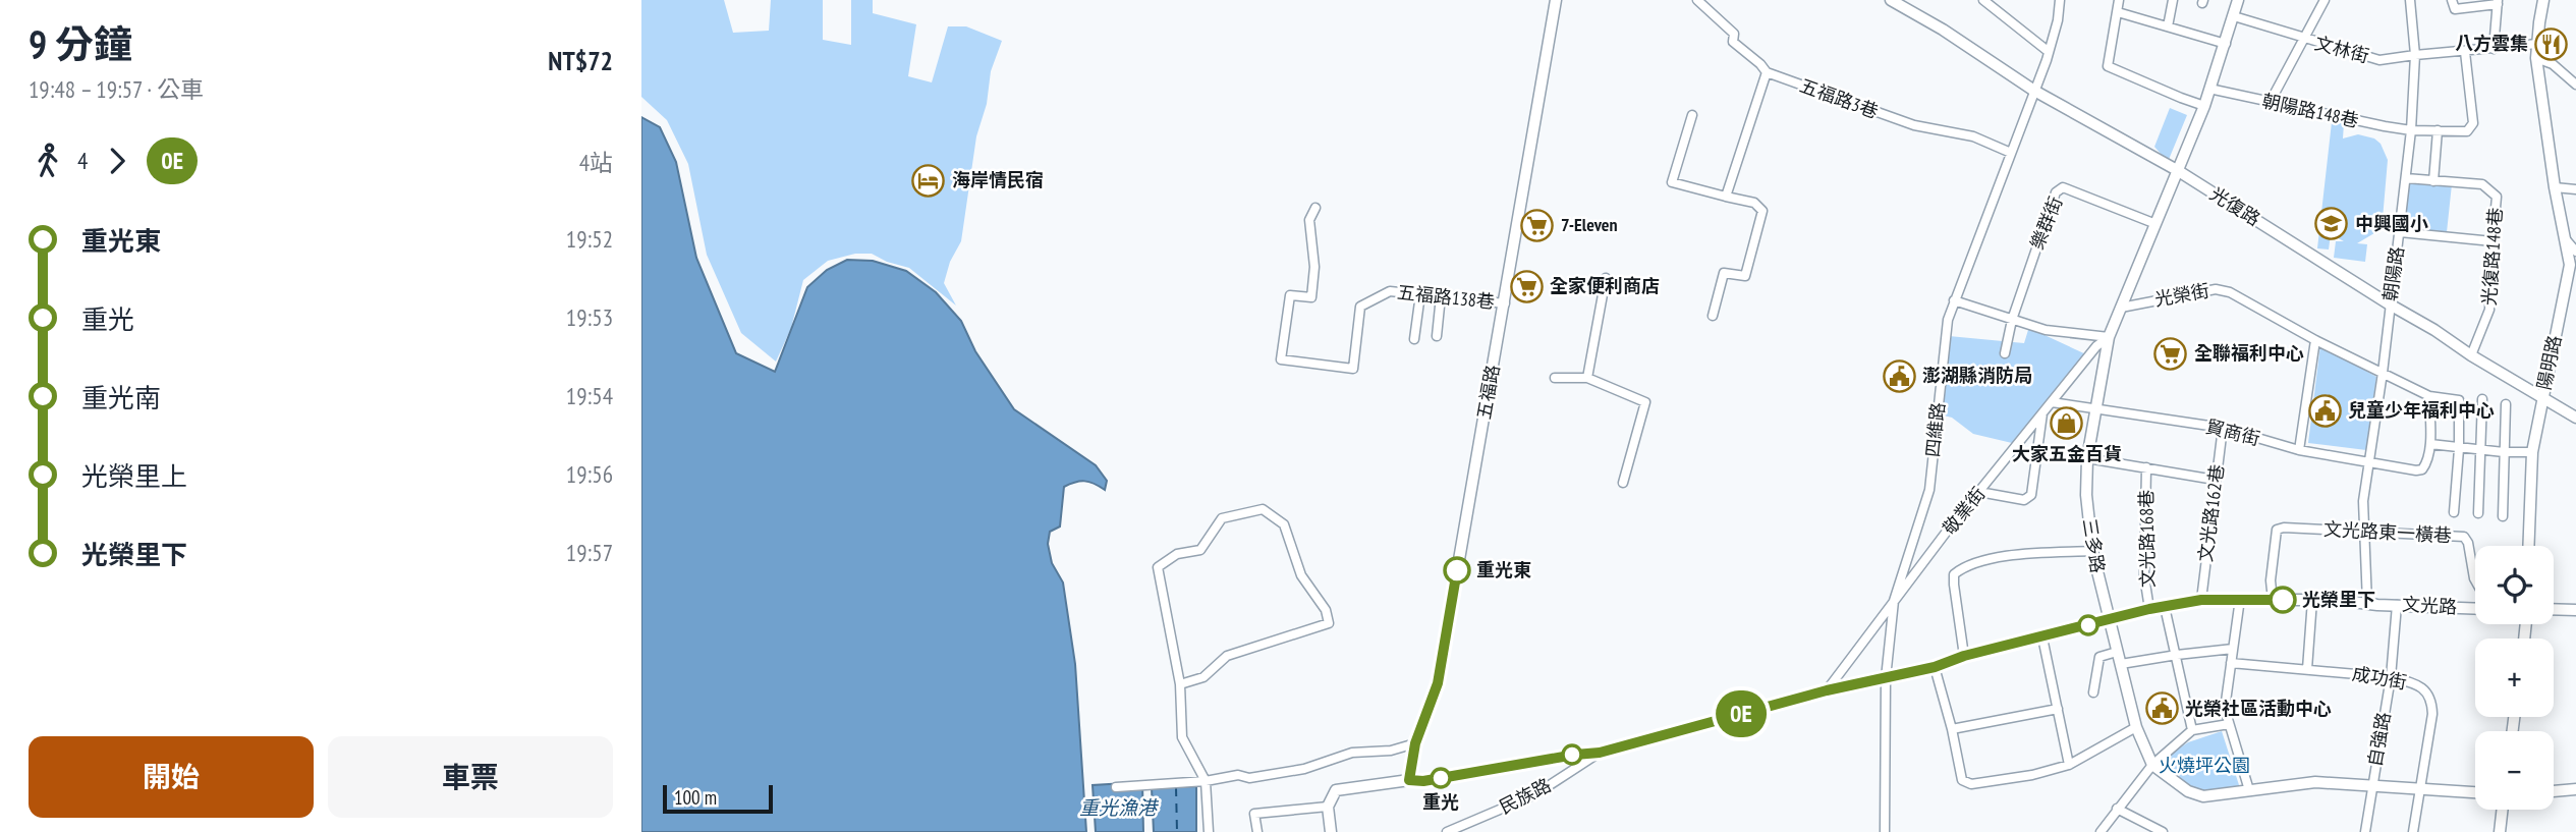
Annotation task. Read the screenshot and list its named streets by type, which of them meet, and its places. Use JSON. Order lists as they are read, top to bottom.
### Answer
{
  "streets": {
    "street": [
      "文林街",
      "五福路3巷",
      "朝陽路148巷",
      "光復路",
      "樂群街",
      "光復路148巷",
      "朝陽路",
      "光榮街",
      "五福路138巷",
      "陽明路",
      "五福路",
      "四維路",
      "貿商街",
      "敬業街",
      "文光路162巷",
      "文光路東一橫巷",
      "文光路168巷",
      "三多路",
      "文光路",
      "成功街",
      "自強路",
      "民族路"
    ]
  },
  "crossings": [
    ["文林街", "朝陽路148巷"],
    ["文林街", "朝陽路"],
    ["文林街", "陽明路"],
    ["文林街", "三多路"],
    ["五福路3巷", "四維路"],
    ["朝陽路148巷", "朝陽路"],
    ["朝陽路148巷", "三多路"],
    ["光復路", "光復路148巷"],
    ["光復路", "朝陽路"],
    ["光復路", "陽明路"],
    ["光復路", "四維路"],
    ["光復路", "三多路"],
    ["樂群街", "三多路"],
    ["朝陽路", "光榮街"],
    ["朝陽路", "貿商街"],
    ["光榮街", "三多路"],
    ["五福路138巷", "五福路"],
    ["五福路", "文光路"],
    ["四維路", "敬業街"],
    ["四維路", "文光路"],
    ["貿商街", "敬業街"],
    ["貿商街", "文光路162巷"],
    ["貿商街", "三多路"],
    ["敬業街", "三多路"],
    ["敬業街", "文光路"],
    ["文光路162巷", "文光路"],
    ["文光路東一橫巷", "文光路"],
    ["文光路168巷", "文光路"],
    ["三多路", "文光路"],
    ["文光路", "自強路"],
    ["文光路", "民族路"],
    ["成功街", "自強路"]
  ],
  "water": ["重光漁港"],
  "parks": ["火燒坪公園"],
  "places": {
    "restaurant": ["八方雲集"],
    "hotel": ["海岸情民宿"],
    "school or university": ["中興國小"],
    "supermarket": ["7-Eleven", "全家便利商店", "全聯福利中心"],
    "public building": ["澎湖縣消防局", "兒童少年福利中心", "光榮社區活動中心"],
    "shop": ["大家五金百貨"],
    "other": ["重光東", "光榮里下", "重光"]
  },
  "lines": ["bus line 0E"],
  "scale_bar": "100 m",
  "page": {
    "heading": ["9 分鐘", "19:48 – 19:57 · 公車", "NT$72"],
    "on_map": "0E",
    "legs": ["4", "0E", "4站"],
    "list": [
      {
        "name": "重光東",
        "value": "19:52"
      },
      {
        "name": "重光",
        "value": "19:53"
      },
      {
        "name": "重光南",
        "value": "19:54"
      },
      {
        "name": "光榮里上",
        "value": "19:56"
      },
      {
        "name": "光榮里下",
        "value": "19:57"
      }
    ],
    "map_buttons": ["+", "−"],
    "buttons": ["開始", "車票"],
    "scale": "100 m"
  }
}
